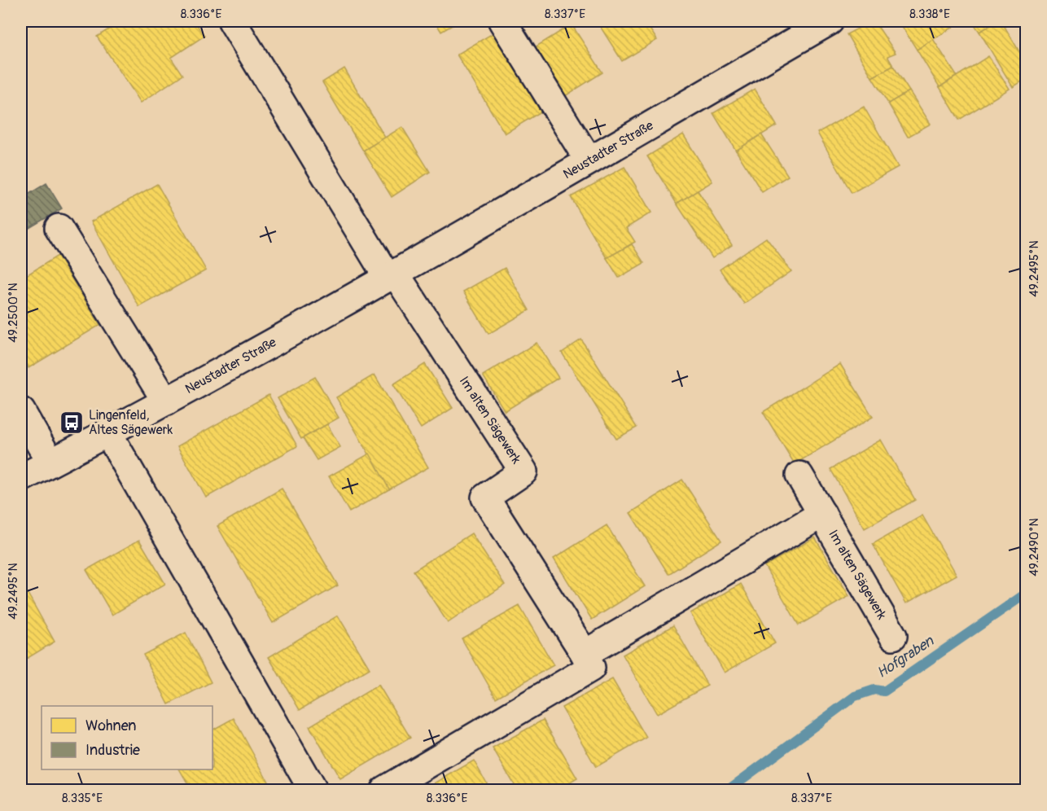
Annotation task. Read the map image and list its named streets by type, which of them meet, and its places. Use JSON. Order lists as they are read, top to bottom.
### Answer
{
  "streets": {
    "street": ["Neustadter Straße", "Im alten Sägewerk"]
  },
  "crossings": [
    ["Neustadter Straße", "Im alten Sägewerk"]
  ],
  "water": ["Hofgraben"],
  "places": {
    "bus stop": ["Lingenfeld, Altes Sägewerk"]
  },
  "legend": ["Wohnen", "Industrie"],
  "coordinates": [
    "8.336°E",
    "8.337°E",
    "8.338°E",
    "49.2495°N",
    "49.2500°N",
    "49.2490°N",
    "8.335°E"
  ]
}
